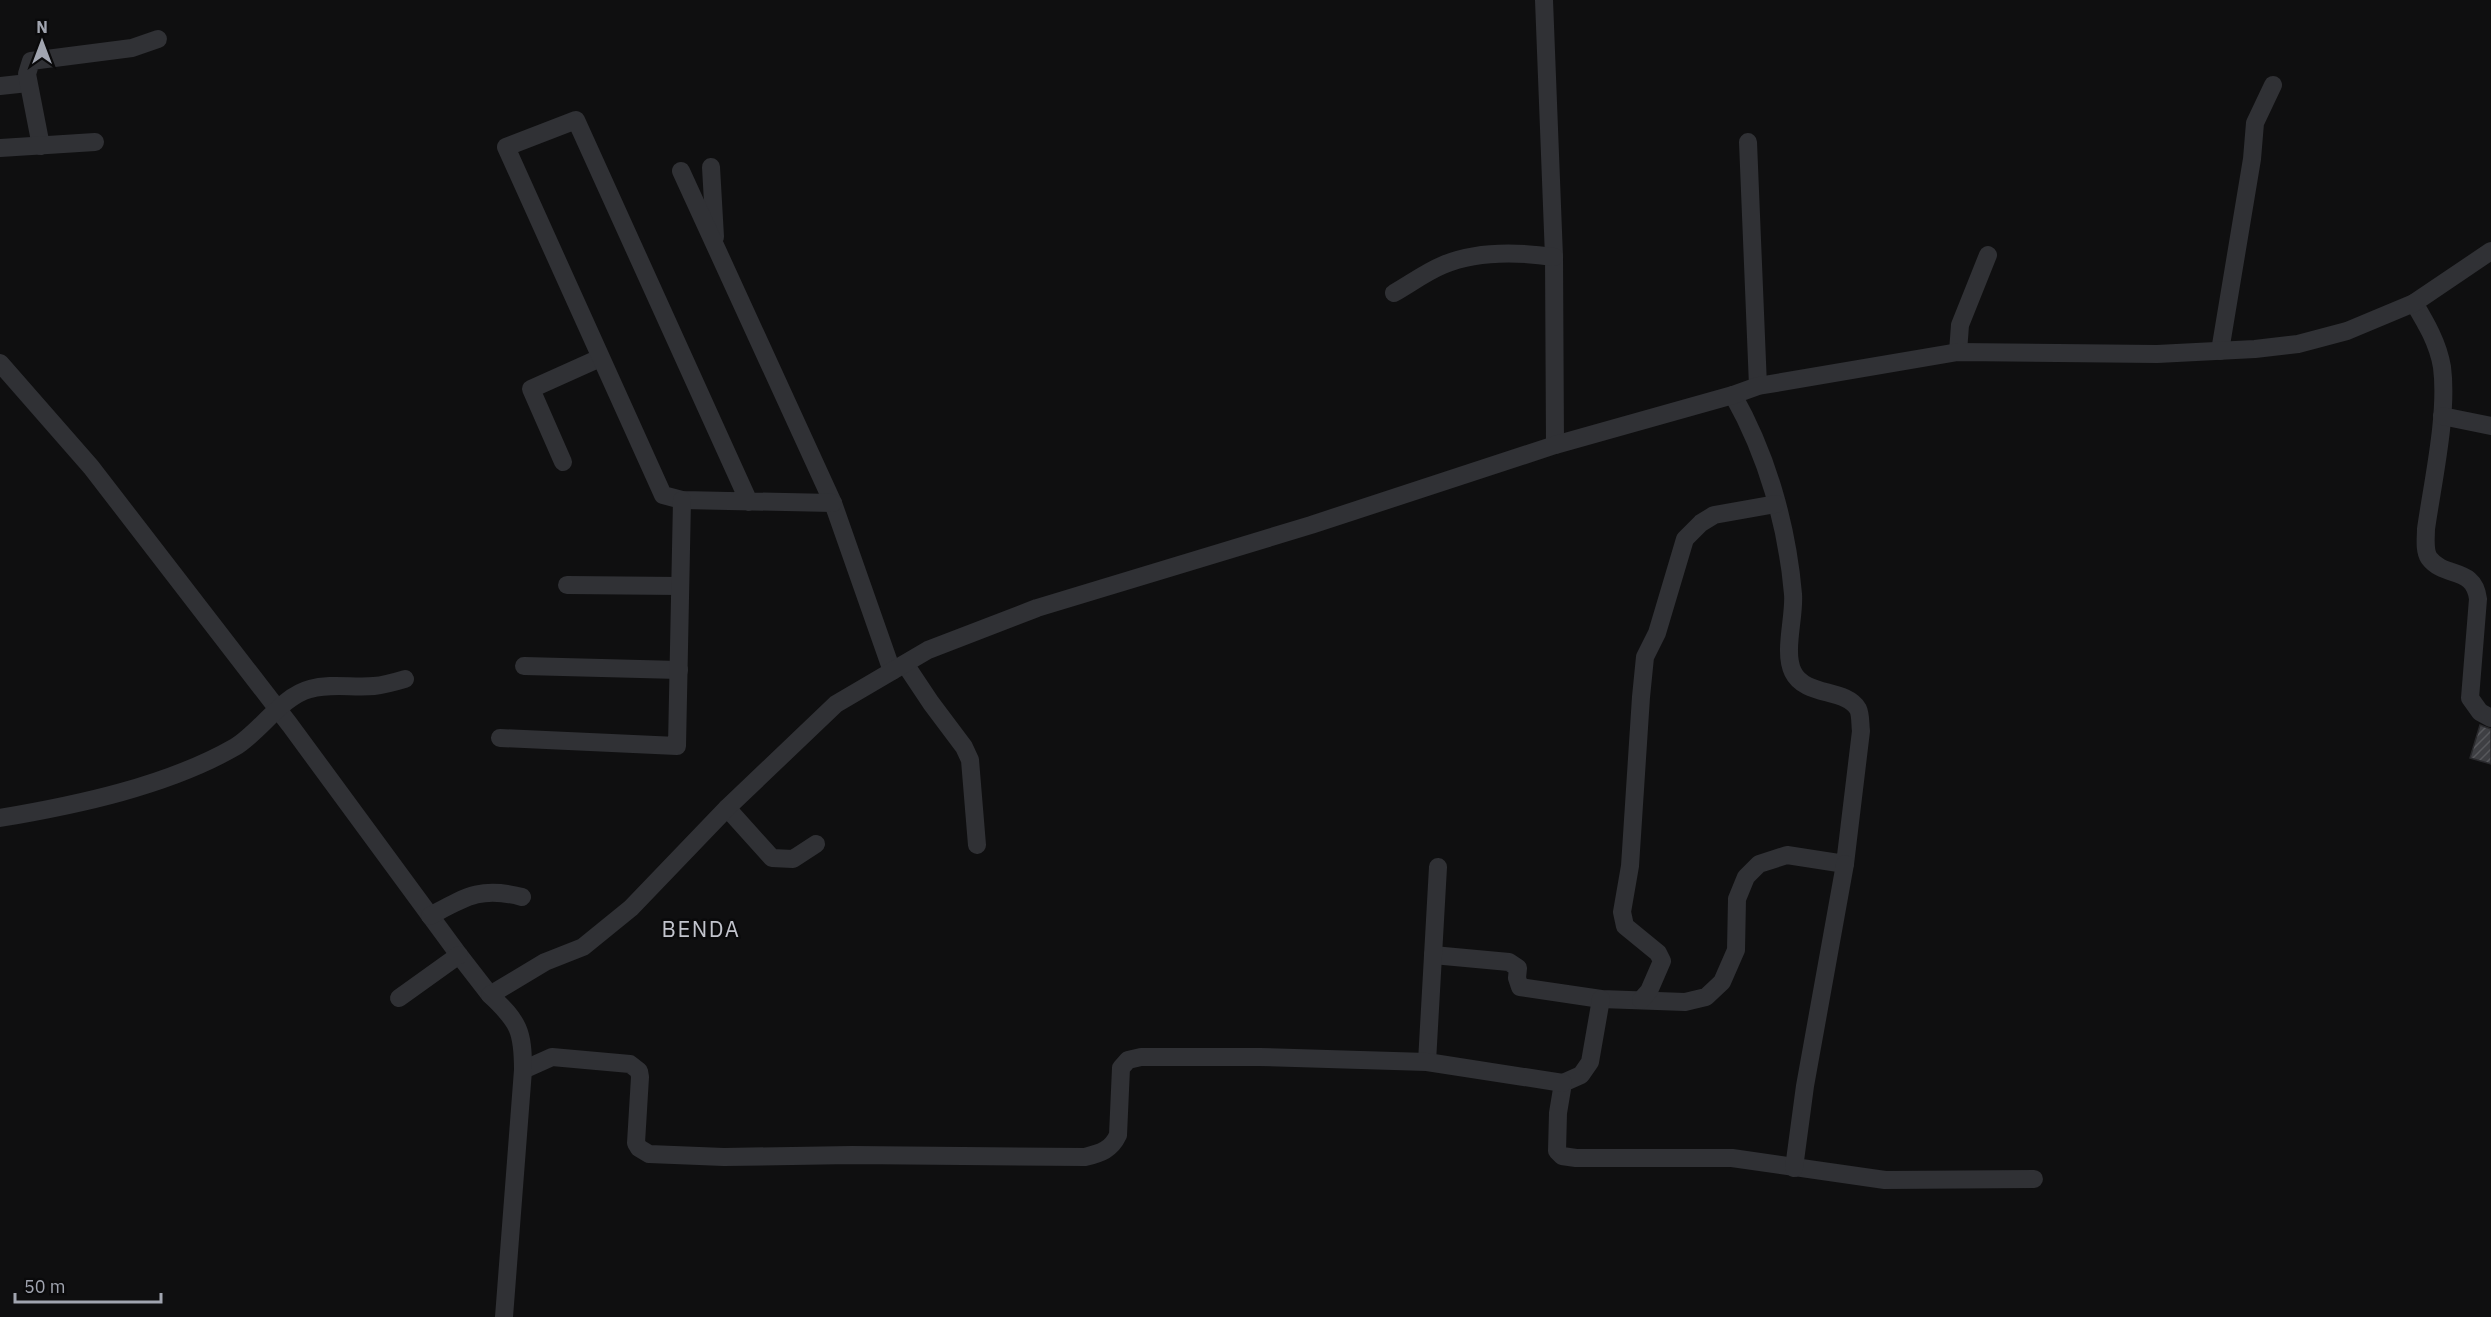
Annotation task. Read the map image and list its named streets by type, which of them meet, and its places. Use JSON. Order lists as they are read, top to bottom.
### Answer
{
  "districts": ["BENDA"],
  "scale_bar": "50 m",
  "north": "top"
}
